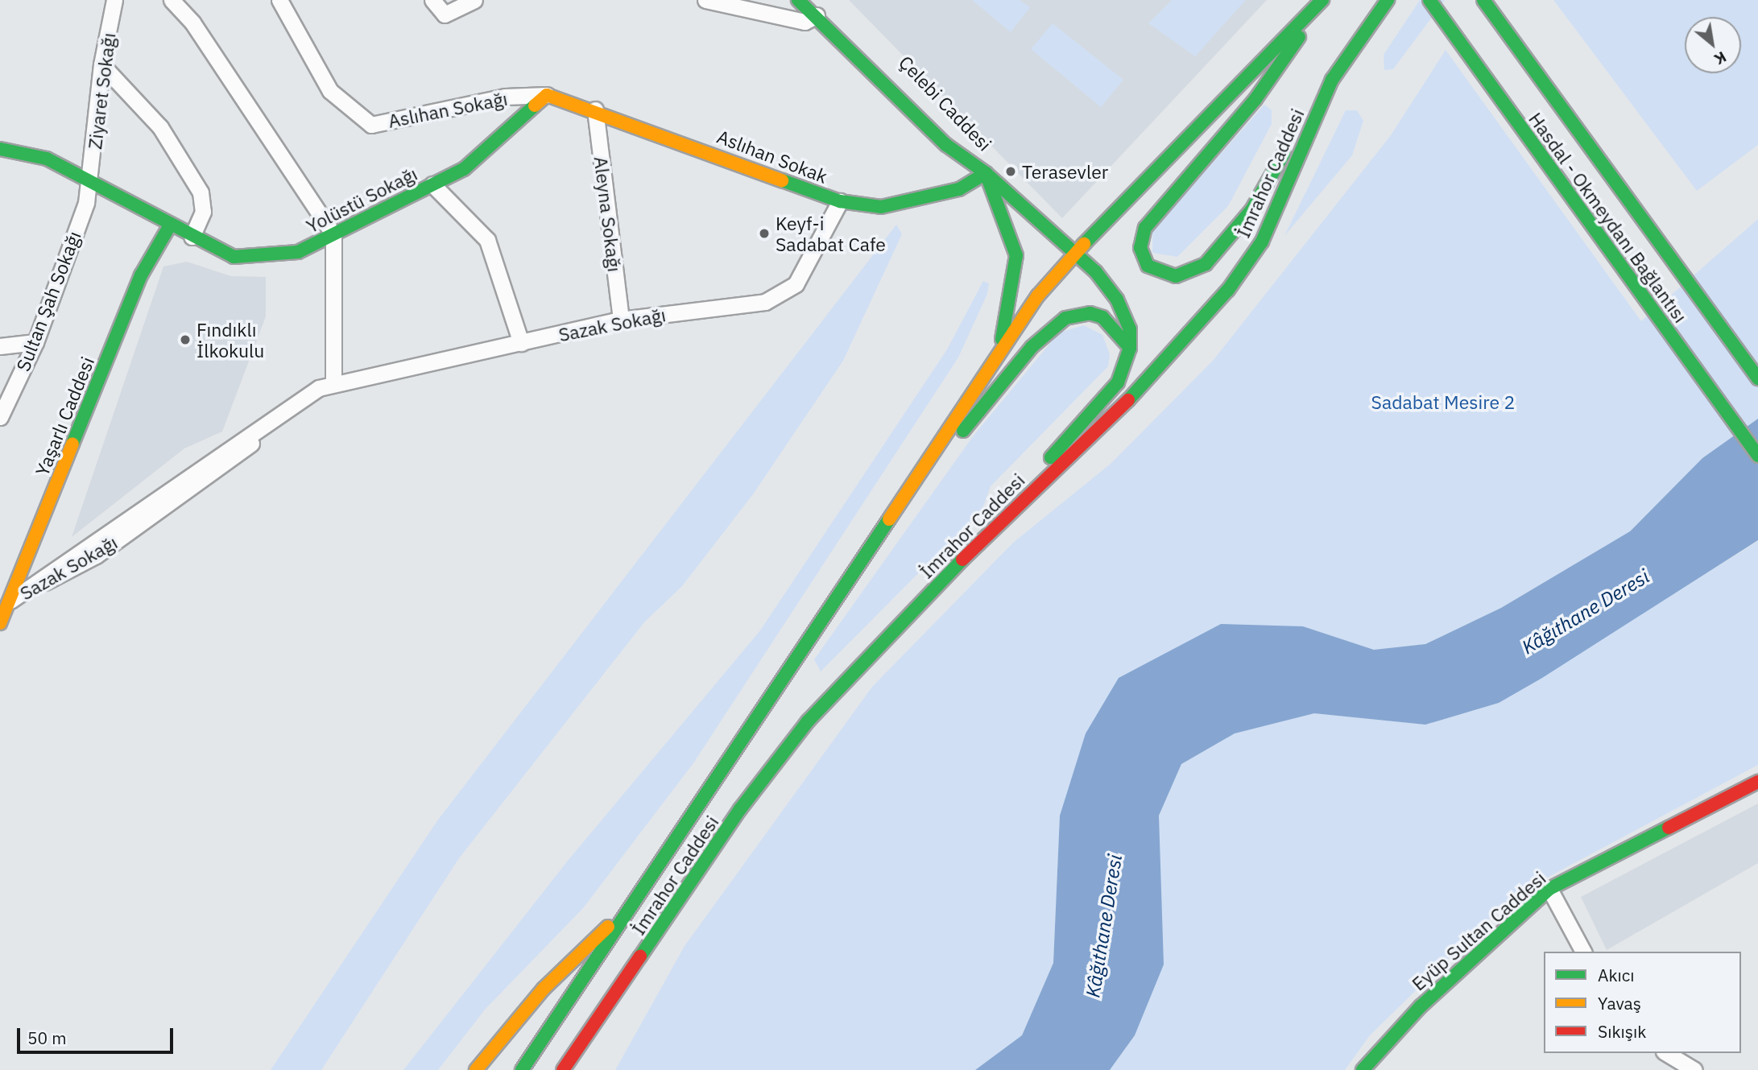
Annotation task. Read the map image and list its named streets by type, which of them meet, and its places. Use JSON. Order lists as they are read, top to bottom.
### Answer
{
  "streets": {
    "main road": [
      "Çelebi Caddesi",
      "Aslıhan Sokak",
      "İmrahor Caddesi",
      "Yolüstü Sokağı",
      "Hasdal - Okmeydanı Bağlantısı",
      "Yaşarlı Caddesi",
      "Eyüp Sultan Caddesi"
    ],
    "street": [
      "Ziyaret Sokağı",
      "Aslıhan Sokağı",
      "Aleyna Sokağı",
      "Sultan Şah Sokağı",
      "Sazak Sokağı"
    ]
  },
  "crossings": [
    ["Ziyaret Sokağı", "Yolüstü Sokağı"],
    ["Ziyaret Sokağı", "Sultan Şah Sokağı"],
    ["Çelebi Caddesi", "Aslıhan Sokak"],
    ["Çelebi Caddesi", "İmrahor Caddesi"],
    ["Aslıhan Sokağı", "Aslıhan Sokak"],
    ["Aslıhan Sokağı", "Yolüstü Sokağı"],
    ["Aslıhan Sokak", "Yolüstü Sokağı"],
    ["Aslıhan Sokak", "Aleyna Sokağı"],
    ["Aslıhan Sokak", "Sazak Sokağı"],
    ["Yolüstü Sokağı", "Sultan Şah Sokağı"],
    ["Yolüstü Sokağı", "Yaşarlı Caddesi"],
    ["Aleyna Sokağı", "Sazak Sokağı"],
    ["Sazak Sokağı", "Yaşarlı Caddesi"]
  ],
  "water": ["Kâğıthane Deresi"],
  "parks": ["Sadabat Mesire 2"],
  "places": ["Terasevler", "Keyf-i Sadabat Cafe", "Fındıklı İlkokulu"],
  "legend": ["Akıcı", "Yavaş", "Sıkışık"],
  "scale_bar": "50 m",
  "north": "bottom right"
}
